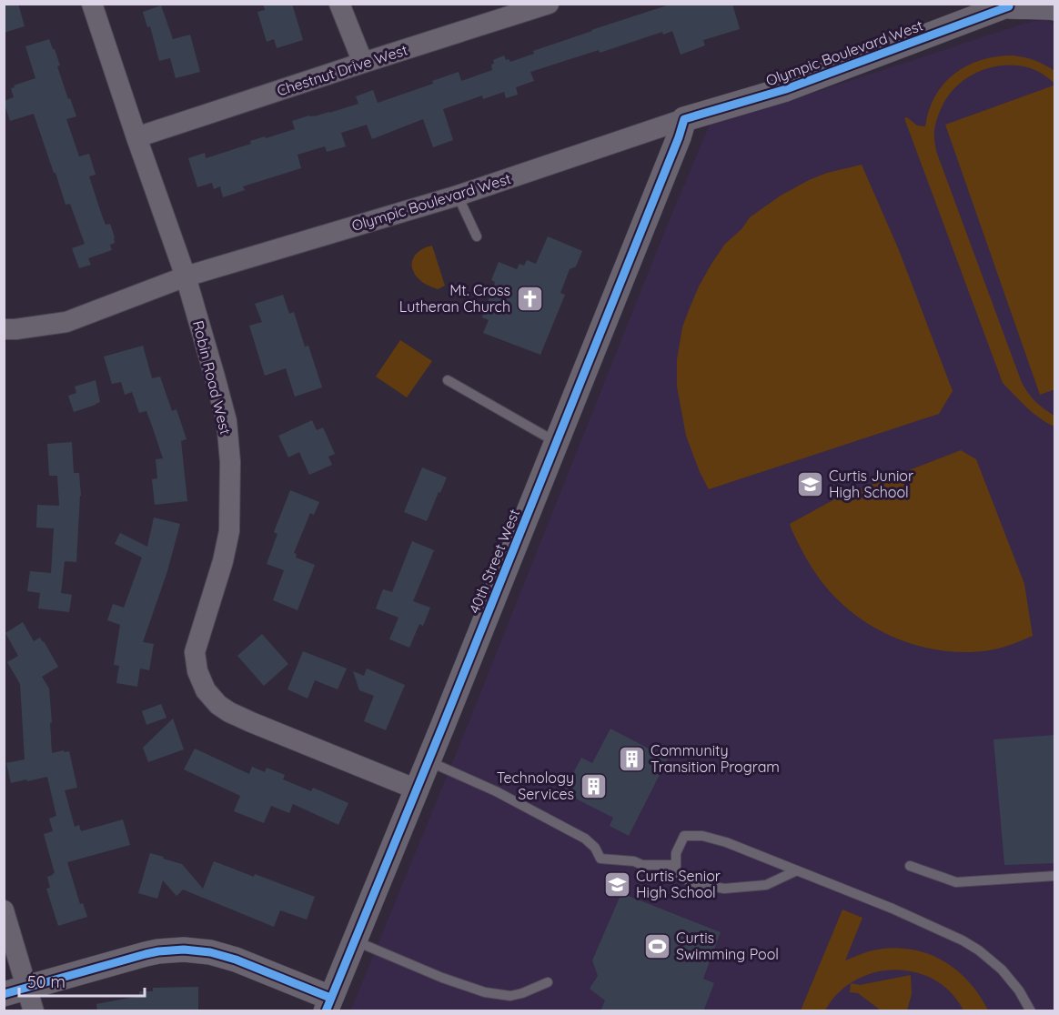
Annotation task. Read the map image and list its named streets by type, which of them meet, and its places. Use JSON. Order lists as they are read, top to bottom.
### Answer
{
  "streets": {
    "street": [
      "Olympic Boulevard West",
      "Chestnut Drive West",
      "Robin Road West",
      "40th Street West"
    ]
  },
  "crossings": [
    ["Olympic Boulevard West", "Robin Road West"],
    ["Olympic Boulevard West", "40th Street West"],
    ["Chestnut Drive West", "Robin Road West"],
    ["Robin Road West", "40th Street West"]
  ],
  "places": {
    "church": ["Mt. Cross Lutheran Church"],
    "school or university": ["Curtis Junior High School", "Curtis Senior High School"],
    "building": ["Community Transition Program", "Technology Services"],
    "sports": ["Curtis Swimming Pool"]
  },
  "scale_bar": "50 m"
}
